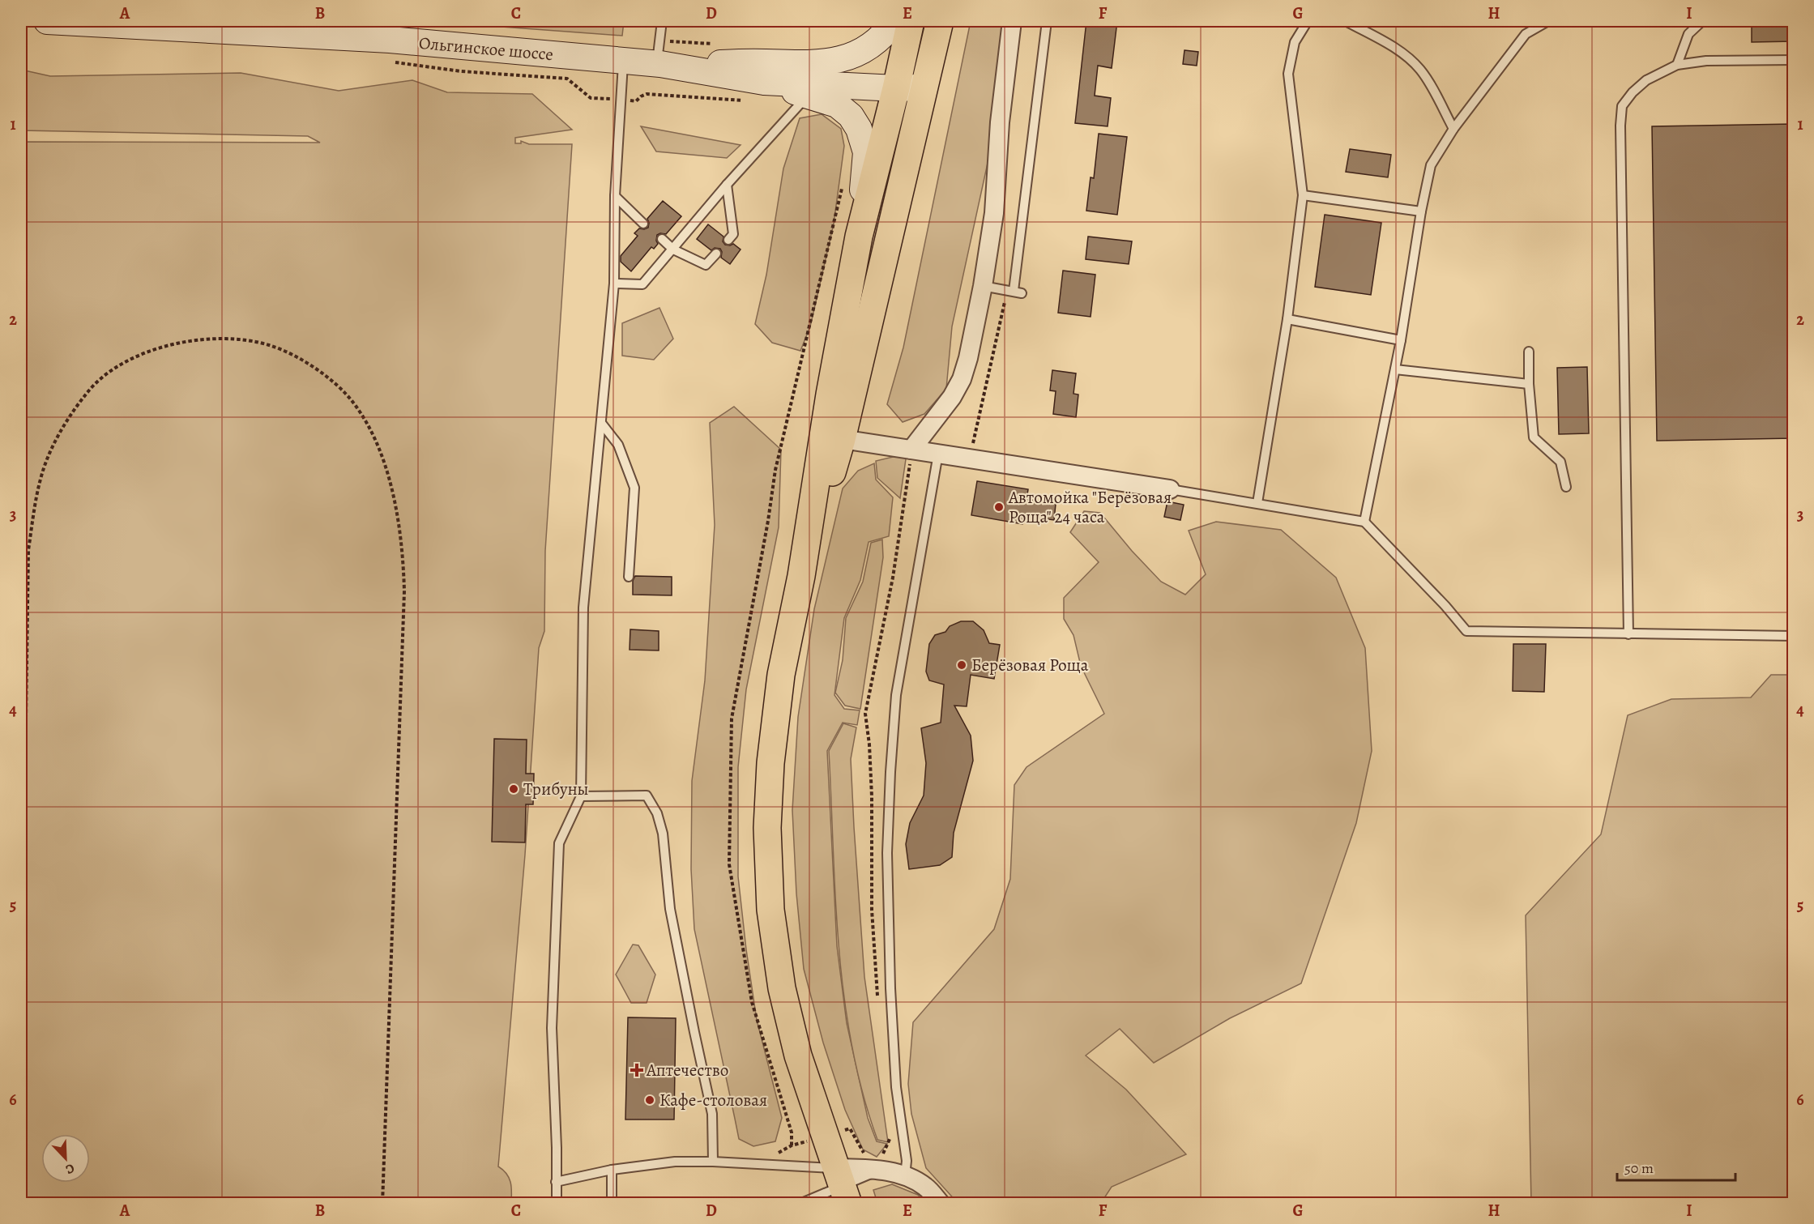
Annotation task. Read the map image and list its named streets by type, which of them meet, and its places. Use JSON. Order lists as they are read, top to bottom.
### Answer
{
  "streets": {
    "main road": ["Ольгинское шоссе"]
  },
  "places": {
    "other": [
      "Автомойка \"Берёзовая Роща\" 24 часа",
      "Берёзовая Роща",
      "Трибуны",
      "Кафе-столовая"
    ],
    "health": ["Аптечество"]
  },
  "scale_bar": "50 m",
  "north": "bottom right",
  "grid": {
    "columns": [
      "A",
      "B",
      "C",
      "D",
      "E",
      "F",
      "G",
      "H",
      "I"
    ],
    "rows": [
      "1",
      "2",
      "3",
      "4",
      "5",
      "6"
    ]
  }
}
